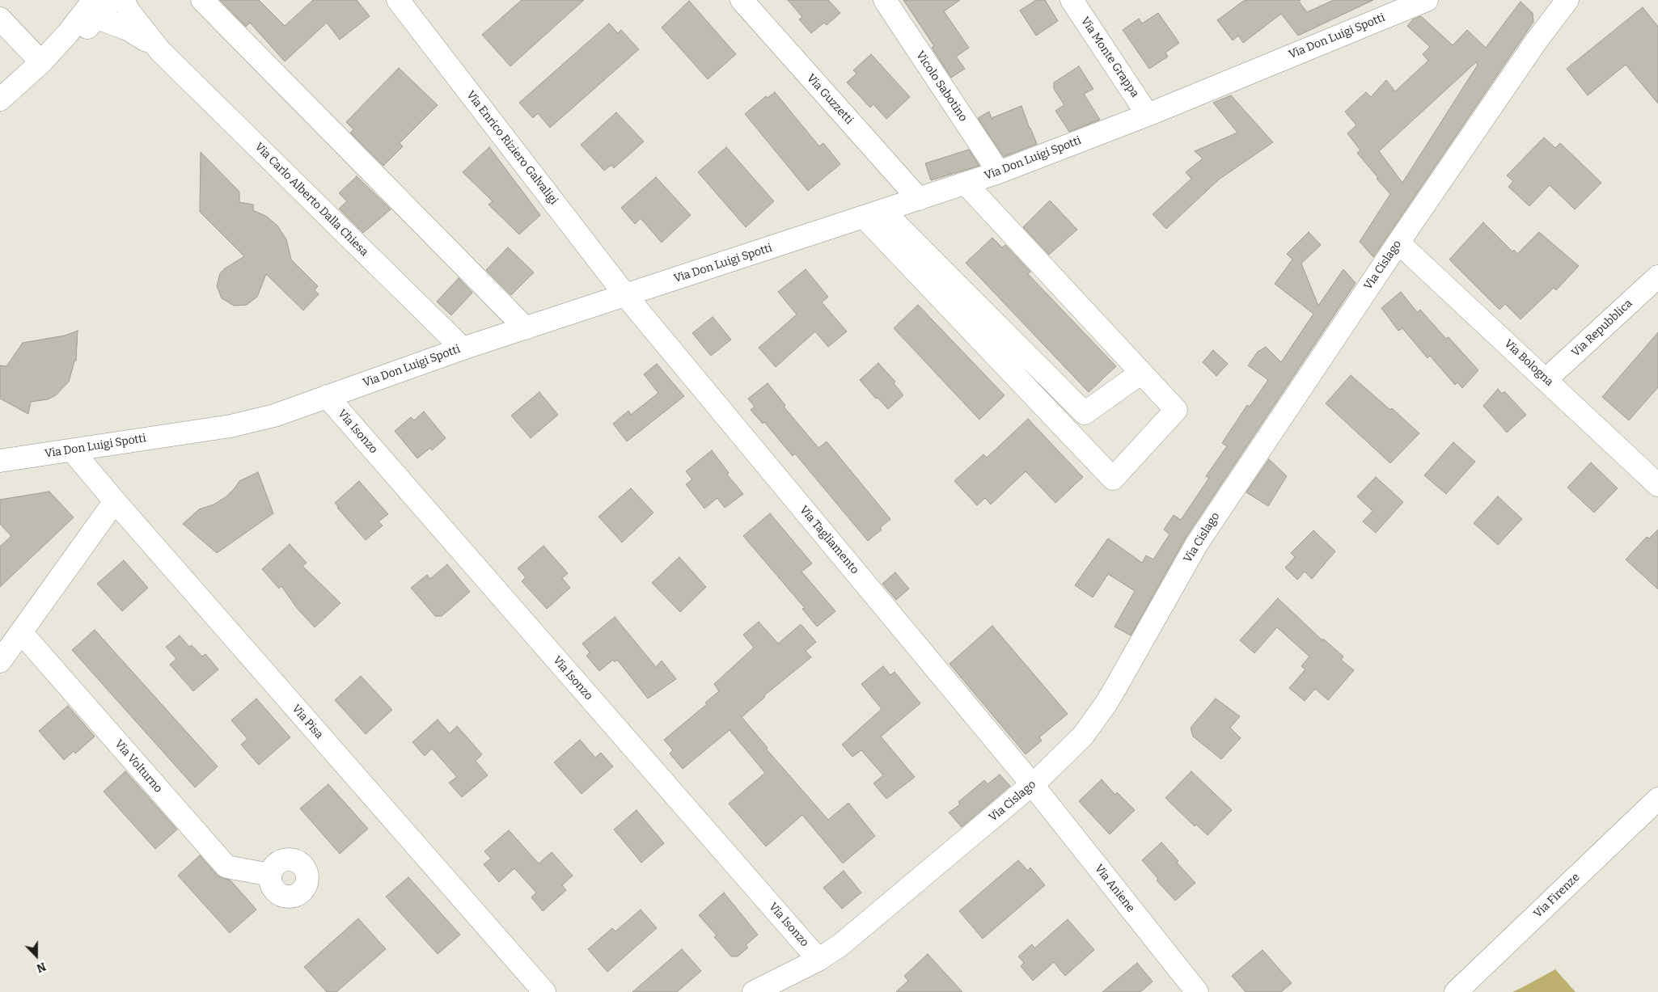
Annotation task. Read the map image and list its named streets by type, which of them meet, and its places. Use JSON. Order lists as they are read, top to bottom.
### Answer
{
  "streets": {
    "street": [
      "Via Don Luigi Spotti",
      "Via Monte Grappa",
      "Vicolo Sabotino",
      "Via Guzzetti",
      "Via Enrico Riziero Galvaligi",
      "Via Carlo Alberto Dalla Chiesa",
      "Via Cislago",
      "Via Repubblica",
      "Via Bologna",
      "Via Isonzo",
      "Via Tagliamento",
      "Via Pisa",
      "Via Volturno",
      "Via Aniene",
      "Via Firenze"
    ]
  },
  "crossings": [
    ["Via Don Luigi Spotti", "Via Monte Grappa"],
    ["Via Don Luigi Spotti", "Vicolo Sabotino"],
    ["Via Don Luigi Spotti", "Via Guzzetti"],
    ["Via Don Luigi Spotti", "Via Enrico Riziero Galvaligi"],
    ["Via Don Luigi Spotti", "Via Carlo Alberto Dalla Chiesa"],
    ["Via Don Luigi Spotti", "Via Isonzo"],
    ["Via Don Luigi Spotti", "Via Tagliamento"],
    ["Via Don Luigi Spotti", "Via Pisa"],
    ["Via Enrico Riziero Galvaligi", "Via Tagliamento"],
    ["Via Cislago", "Via Bologna"],
    ["Via Cislago", "Via Isonzo"],
    ["Via Cislago", "Via Tagliamento"],
    ["Via Cislago", "Via Aniene"],
    ["Via Repubblica", "Via Bologna"],
    ["Via Tagliamento", "Via Aniene"]
  ],
  "north": "bottom"
}
